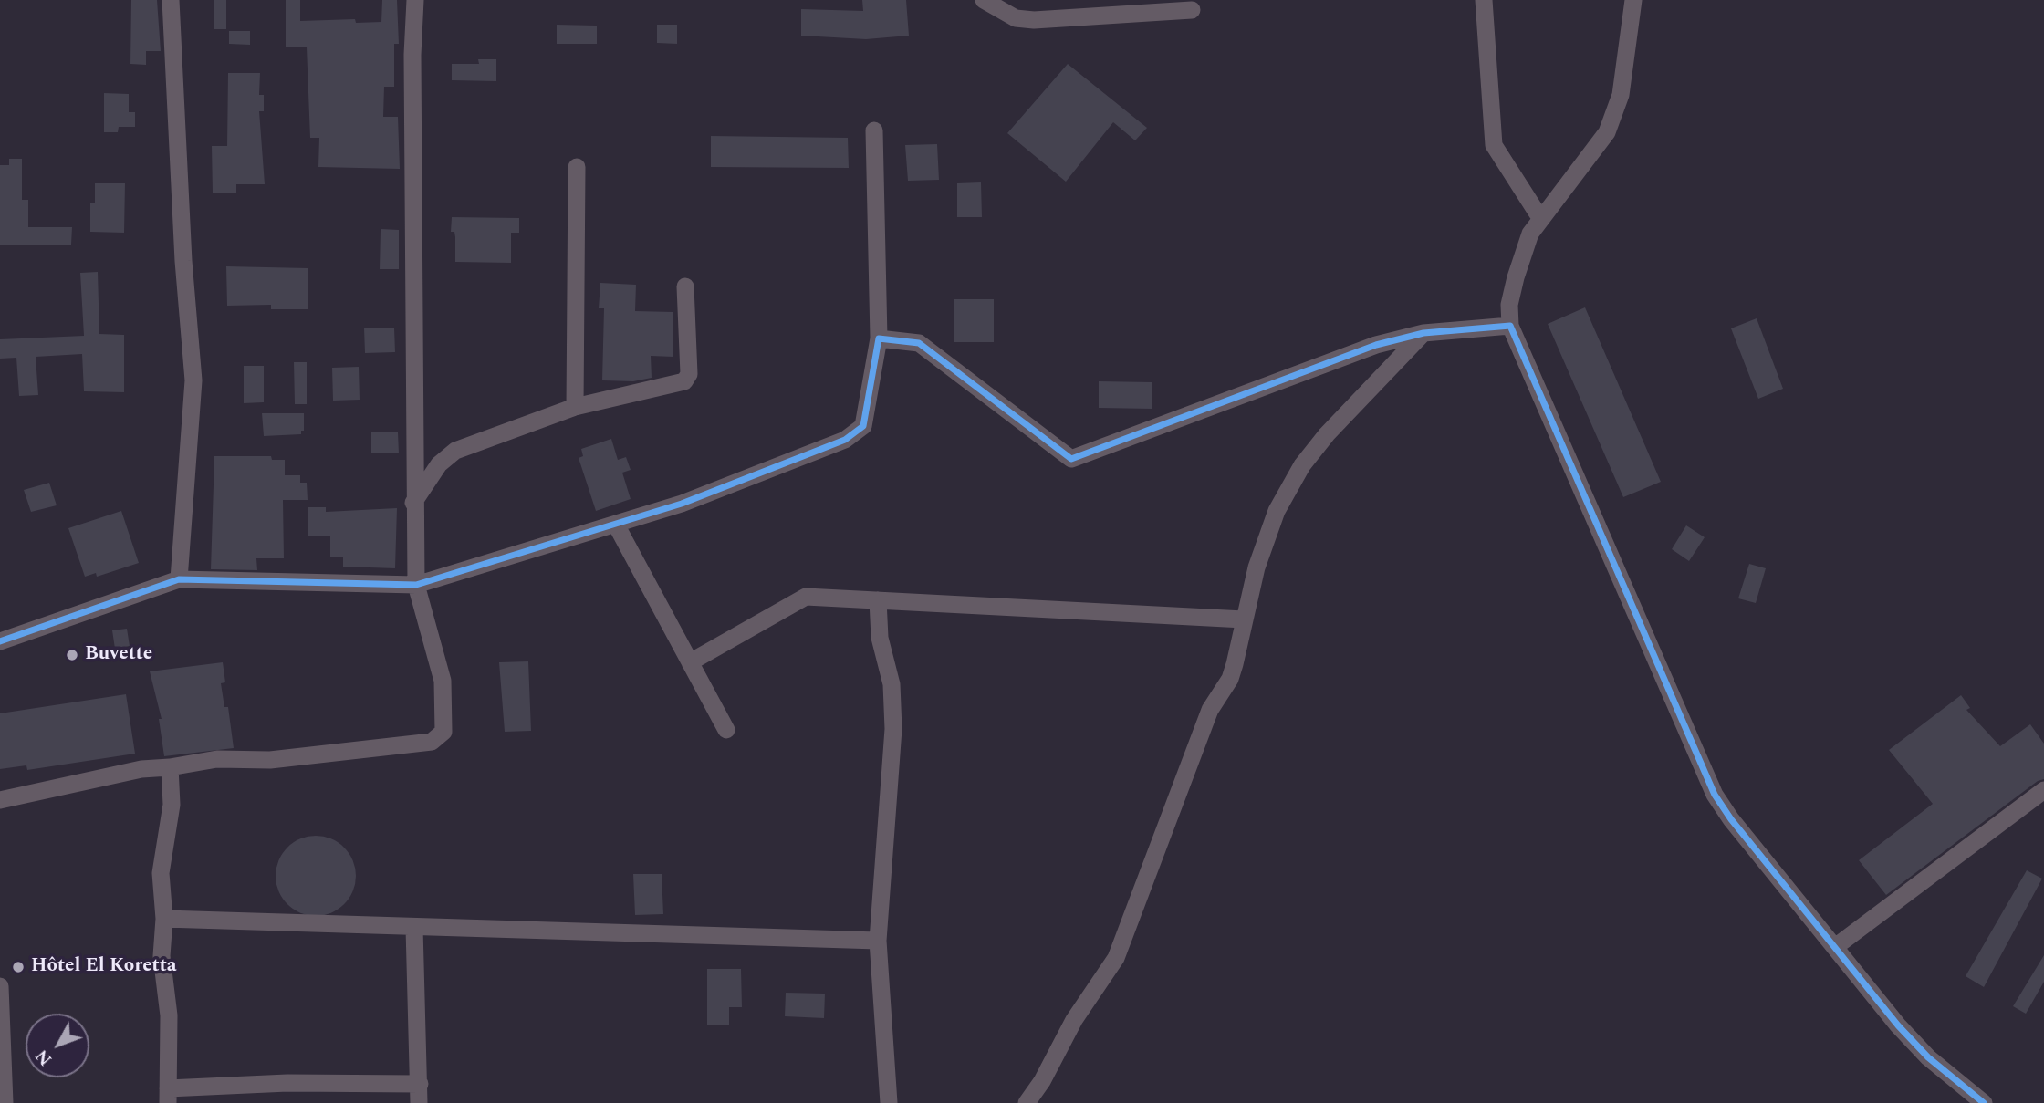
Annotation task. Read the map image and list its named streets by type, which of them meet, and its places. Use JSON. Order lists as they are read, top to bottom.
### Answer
{
  "places": ["Buvette", "Hôtel El Koretta"],
  "north": "bottom left"
}
